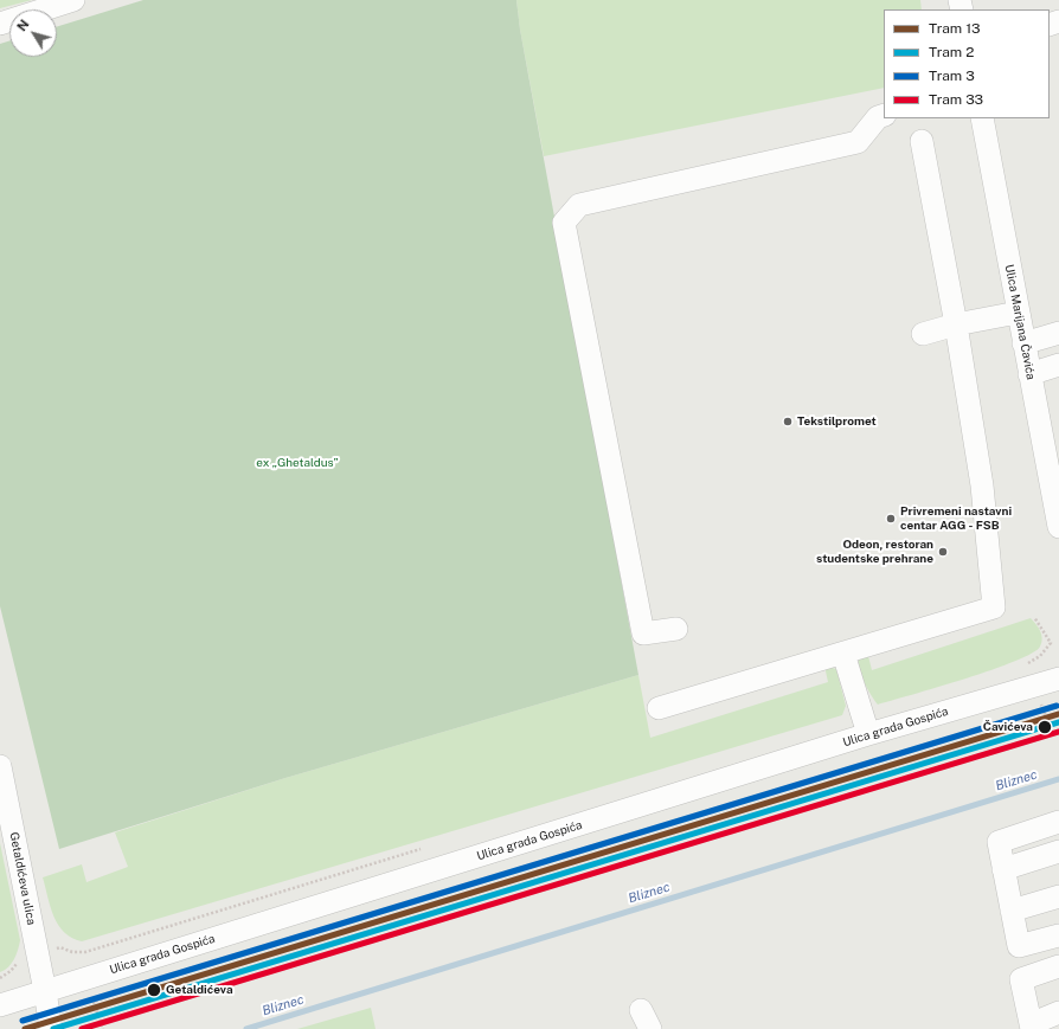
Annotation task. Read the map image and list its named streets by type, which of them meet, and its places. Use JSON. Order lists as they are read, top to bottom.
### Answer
{
  "streets": {
    "street": ["Ulica Marijana Čavića", "Ulica grada Gospića", "Getaldićeva ulica"]
  },
  "crossings": [
    ["Ulica grada Gospića", "Getaldićeva ulica"]
  ],
  "water": ["Bliznec"],
  "parks": ["ex „Ghetaldus”"],
  "places": [
    "Tekstilpromet",
    "Privremeni nastavni centar AGG - FSB",
    "Odeon, restoran studentske prehrane",
    "Čavićeva",
    "Getaldićeva"
  ],
  "lines": [
    "tram line 3",
    "tram line 13",
    "tram line 2",
    "tram line 33"
  ],
  "legend": [
    "Tram 13",
    "Tram 2",
    "Tram 3",
    "Tram 33"
  ],
  "north": "top left"
}
